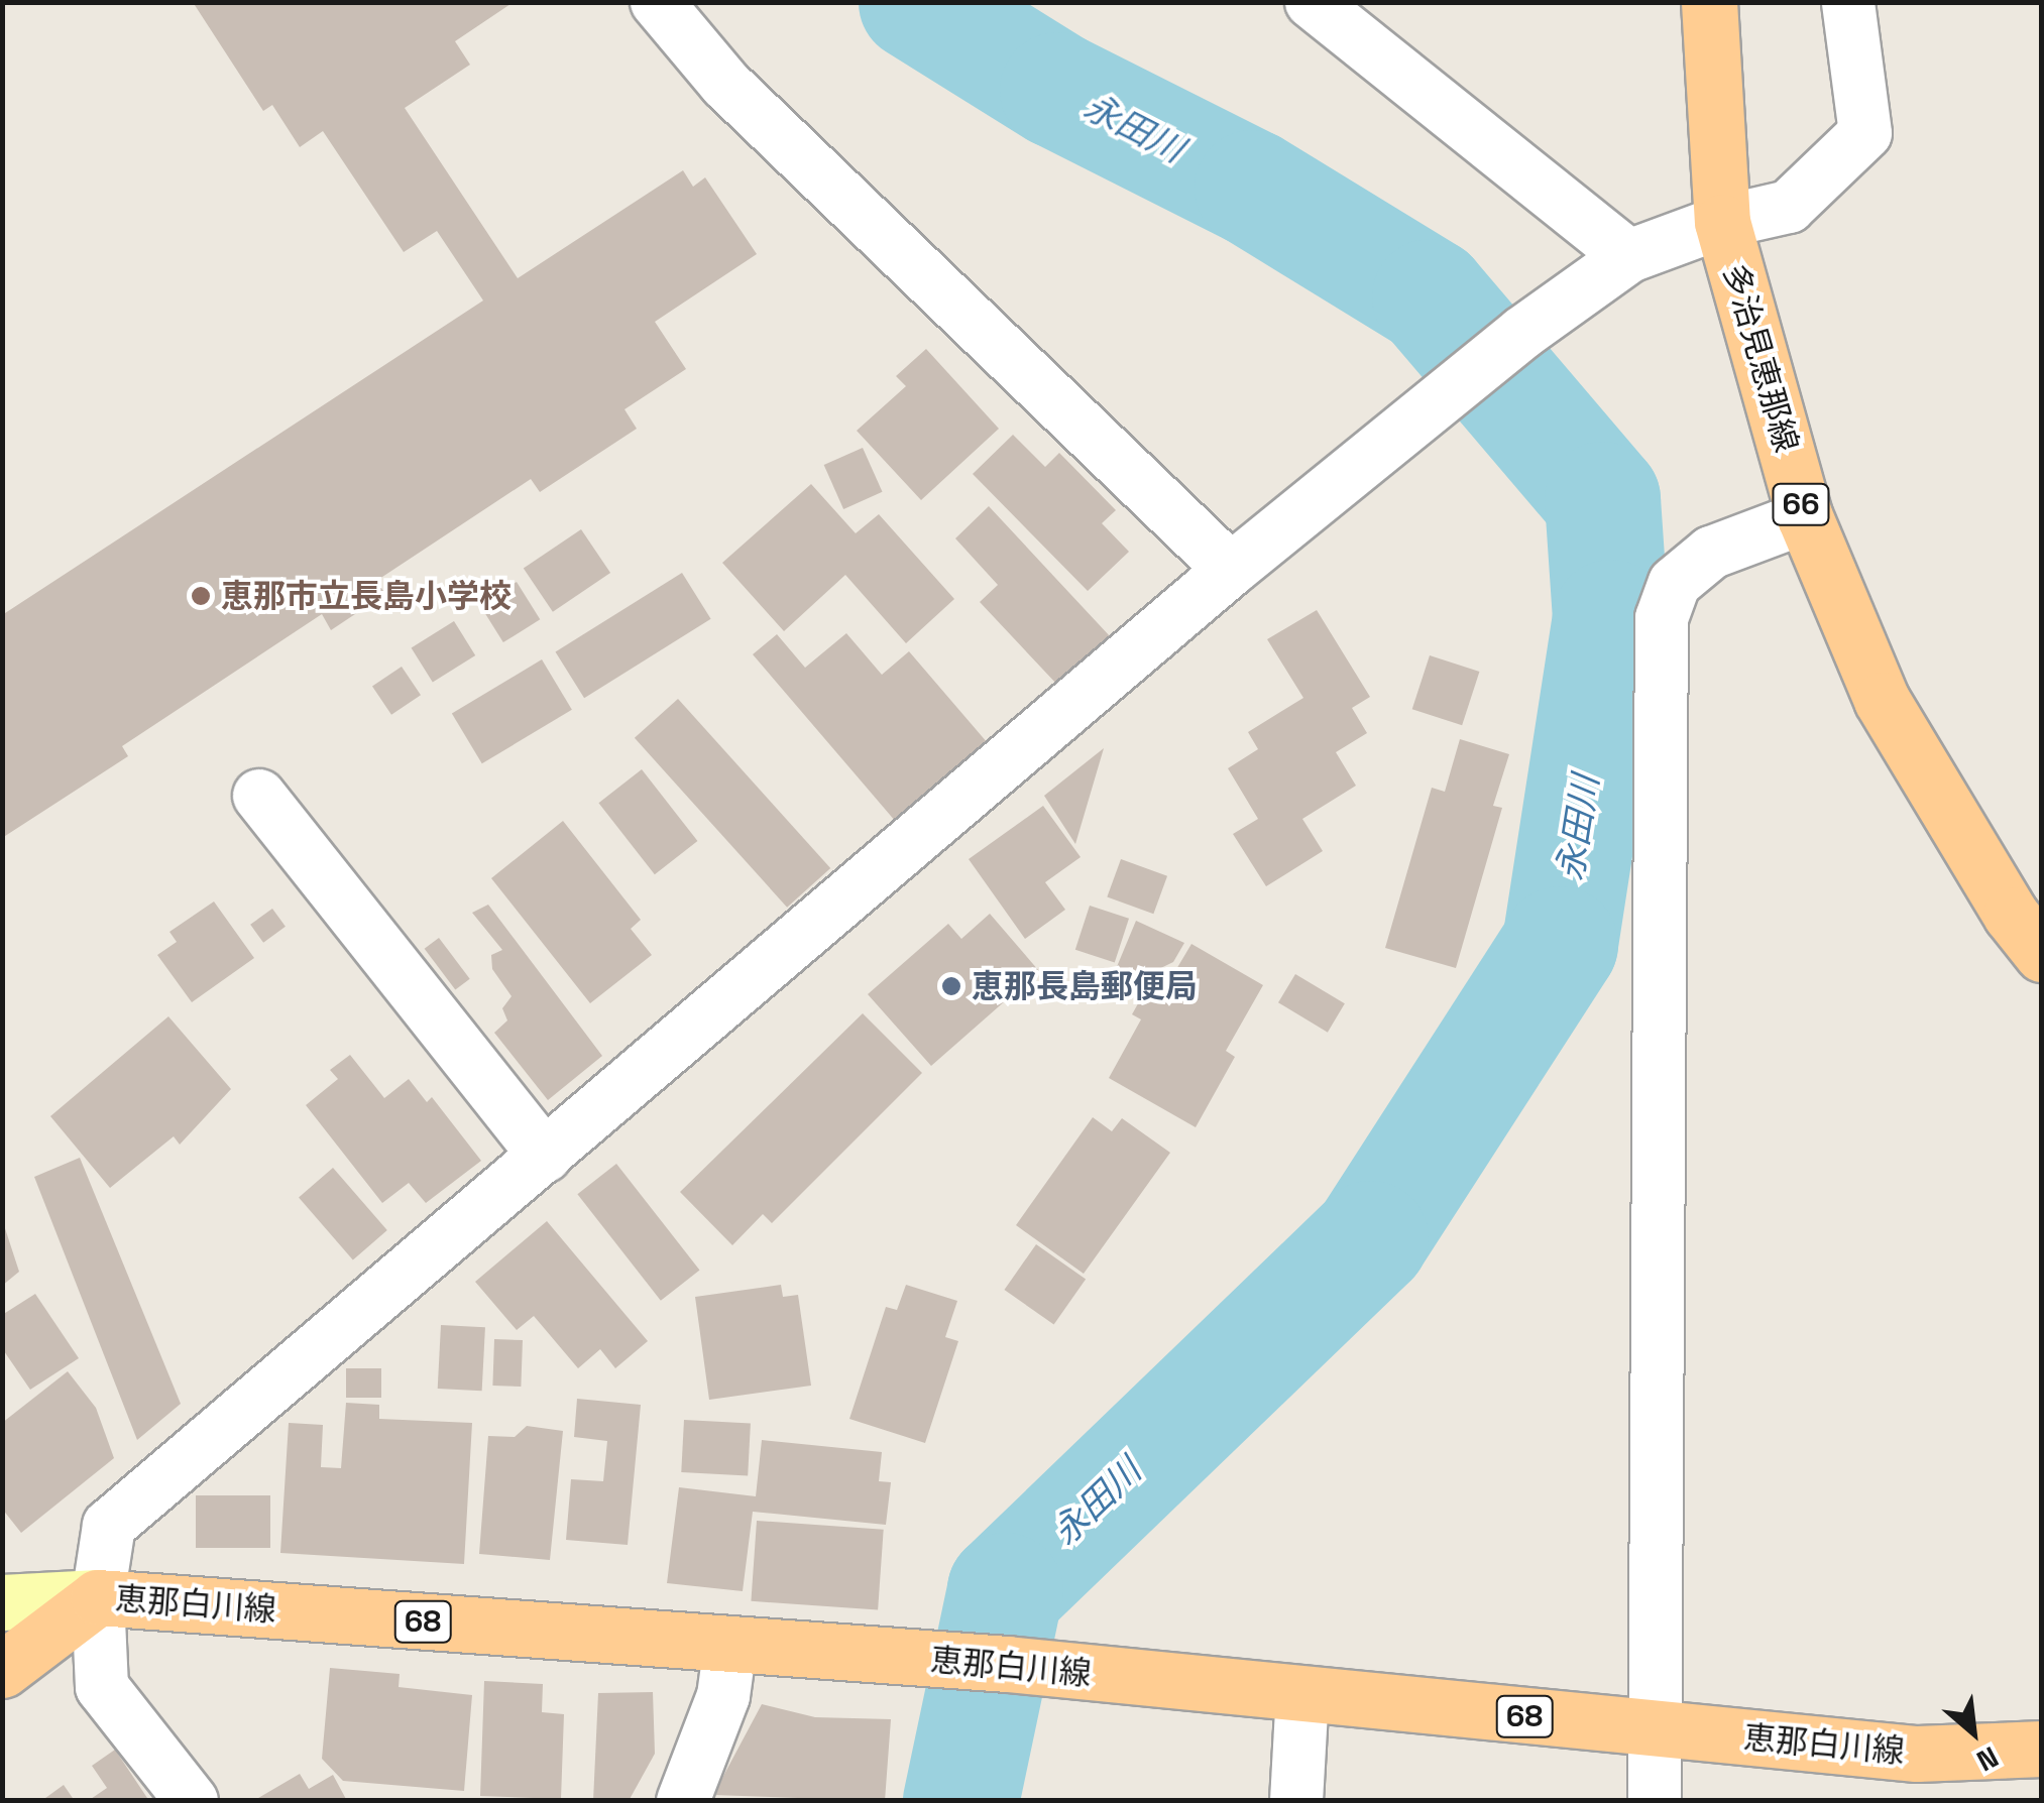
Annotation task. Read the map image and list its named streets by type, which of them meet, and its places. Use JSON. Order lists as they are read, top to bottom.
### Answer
{
  "streets": {
    "main road": [
      "多治見恵那線",
      "66",
      "恵那白川線",
      "68"
    ]
  },
  "water": ["永田川"],
  "places": ["恵那市立長島小学校", "恵那長島郵便局"],
  "north": "bottom right"
}
